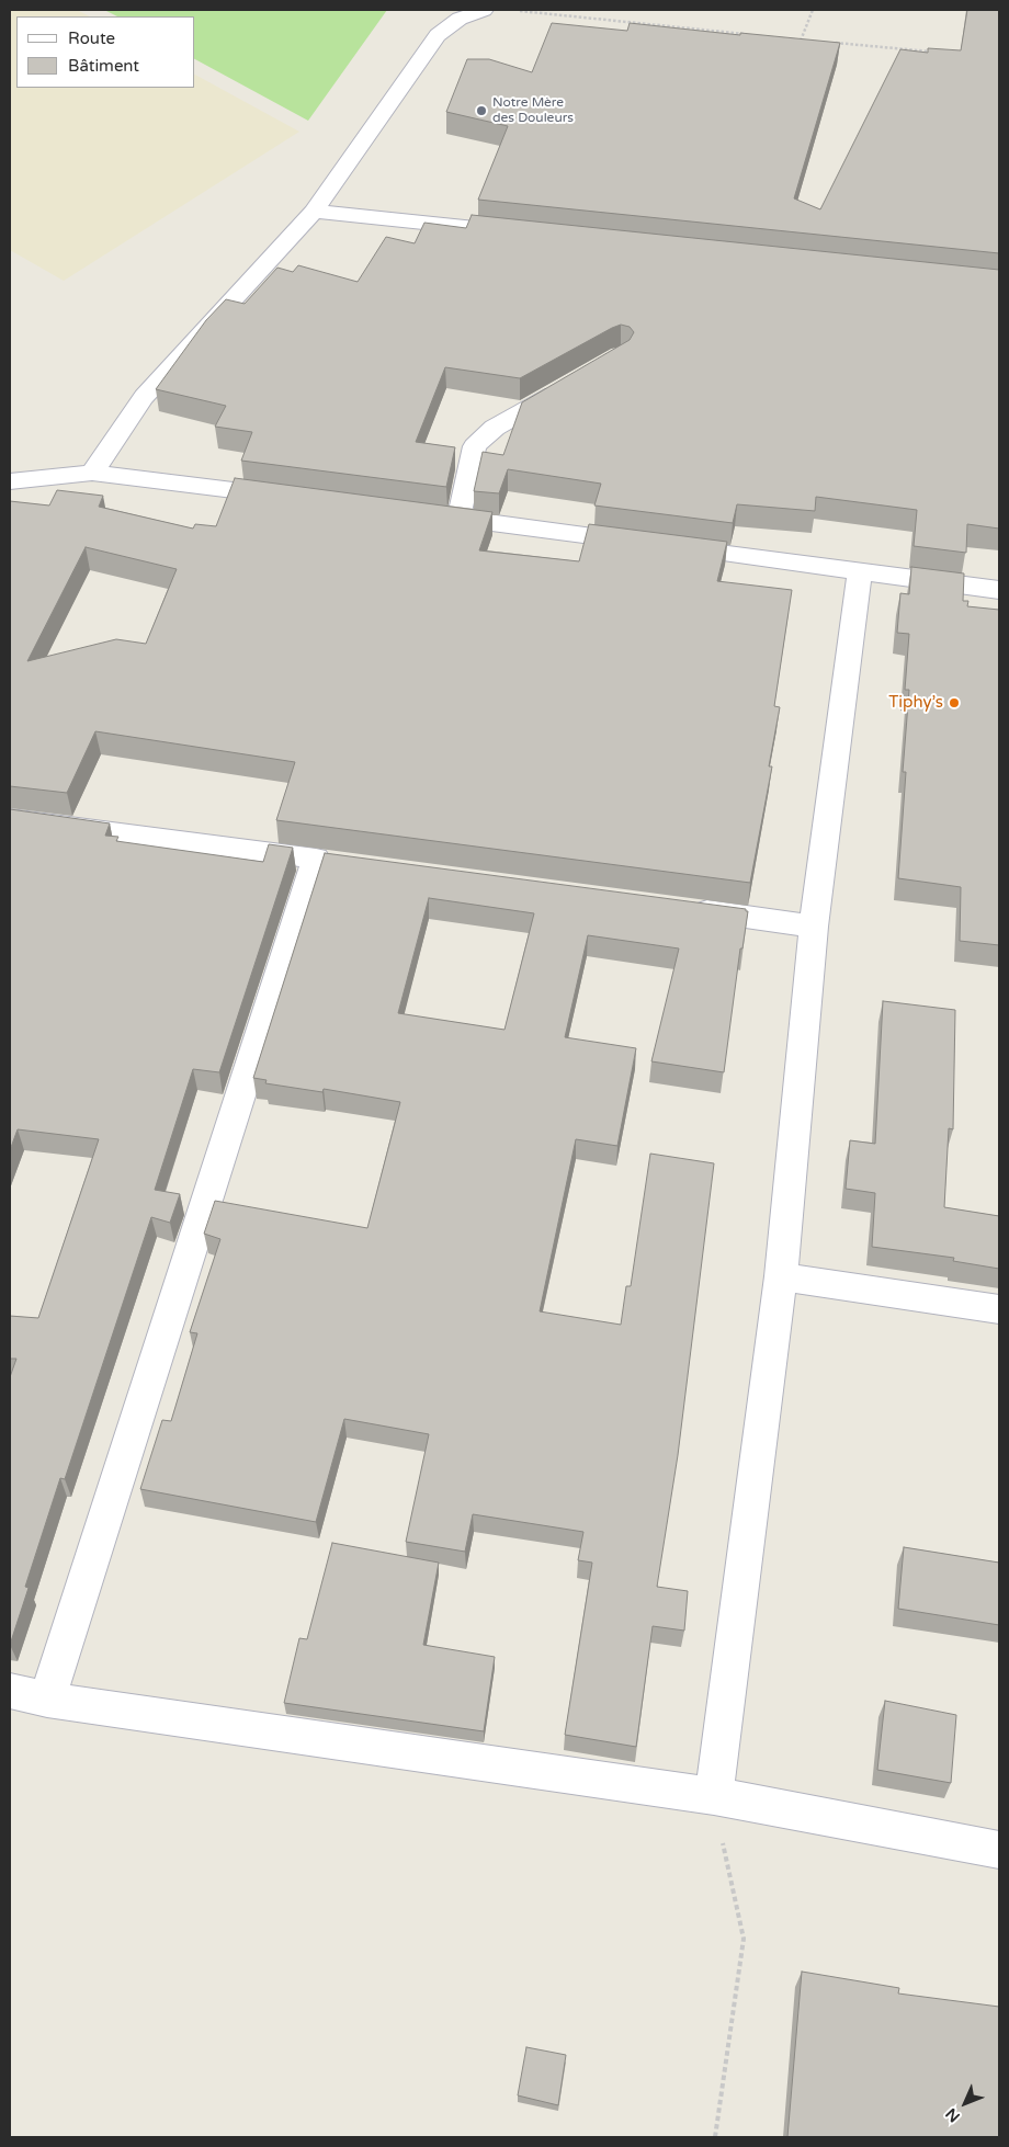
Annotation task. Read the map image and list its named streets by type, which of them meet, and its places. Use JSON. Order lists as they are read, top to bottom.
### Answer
{
  "places": ["Notre Mère des Douleurs", "Tiphy’s"],
  "legend": ["Route", "Bâtiment"],
  "north": "bottom left"
}
